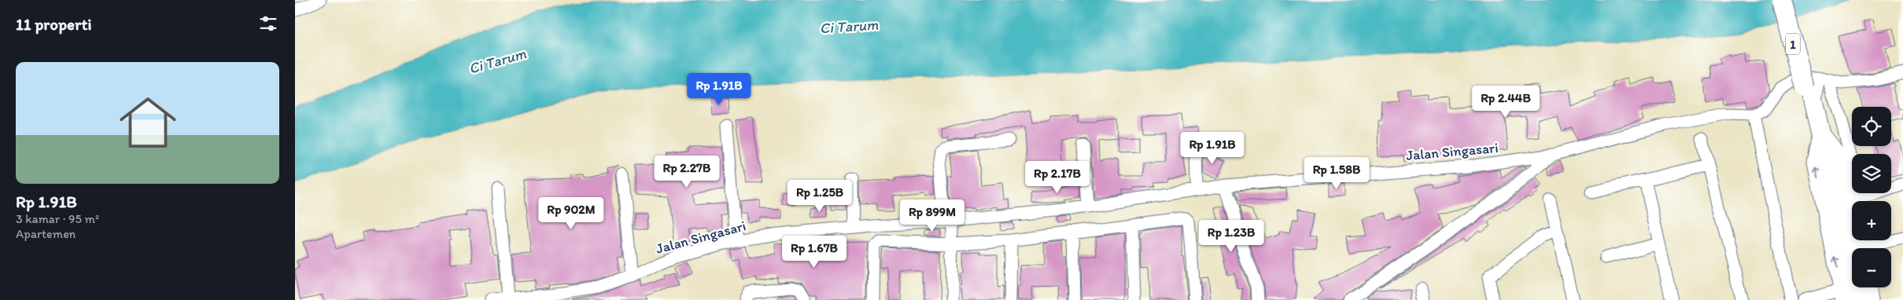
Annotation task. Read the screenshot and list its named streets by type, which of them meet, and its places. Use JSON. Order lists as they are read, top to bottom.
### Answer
{
  "streets": {
    "main road": ["1"],
    "street": ["Jalan Singasari"]
  },
  "water": ["Ci Tarum"],
  "page": {
    "heading": "11 properti",
    "list": [
      {
        "name": "Rp 1.91B",
        "note": "3 kamar · 95 m² · Apartemen"
      }
    ],
    "price": [
      "Rp 1.91B",
      "Rp 2.44B",
      "Rp 1.91B",
      "Rp 2.27B",
      "Rp 1.58B",
      "Rp 2.17B",
      "Rp 1.25B",
      "Rp 902M",
      "Rp 899M",
      "Rp 1.23B",
      "Rp 1.67B"
    ],
    "map_buttons": ["+", "−"]
  }
}
